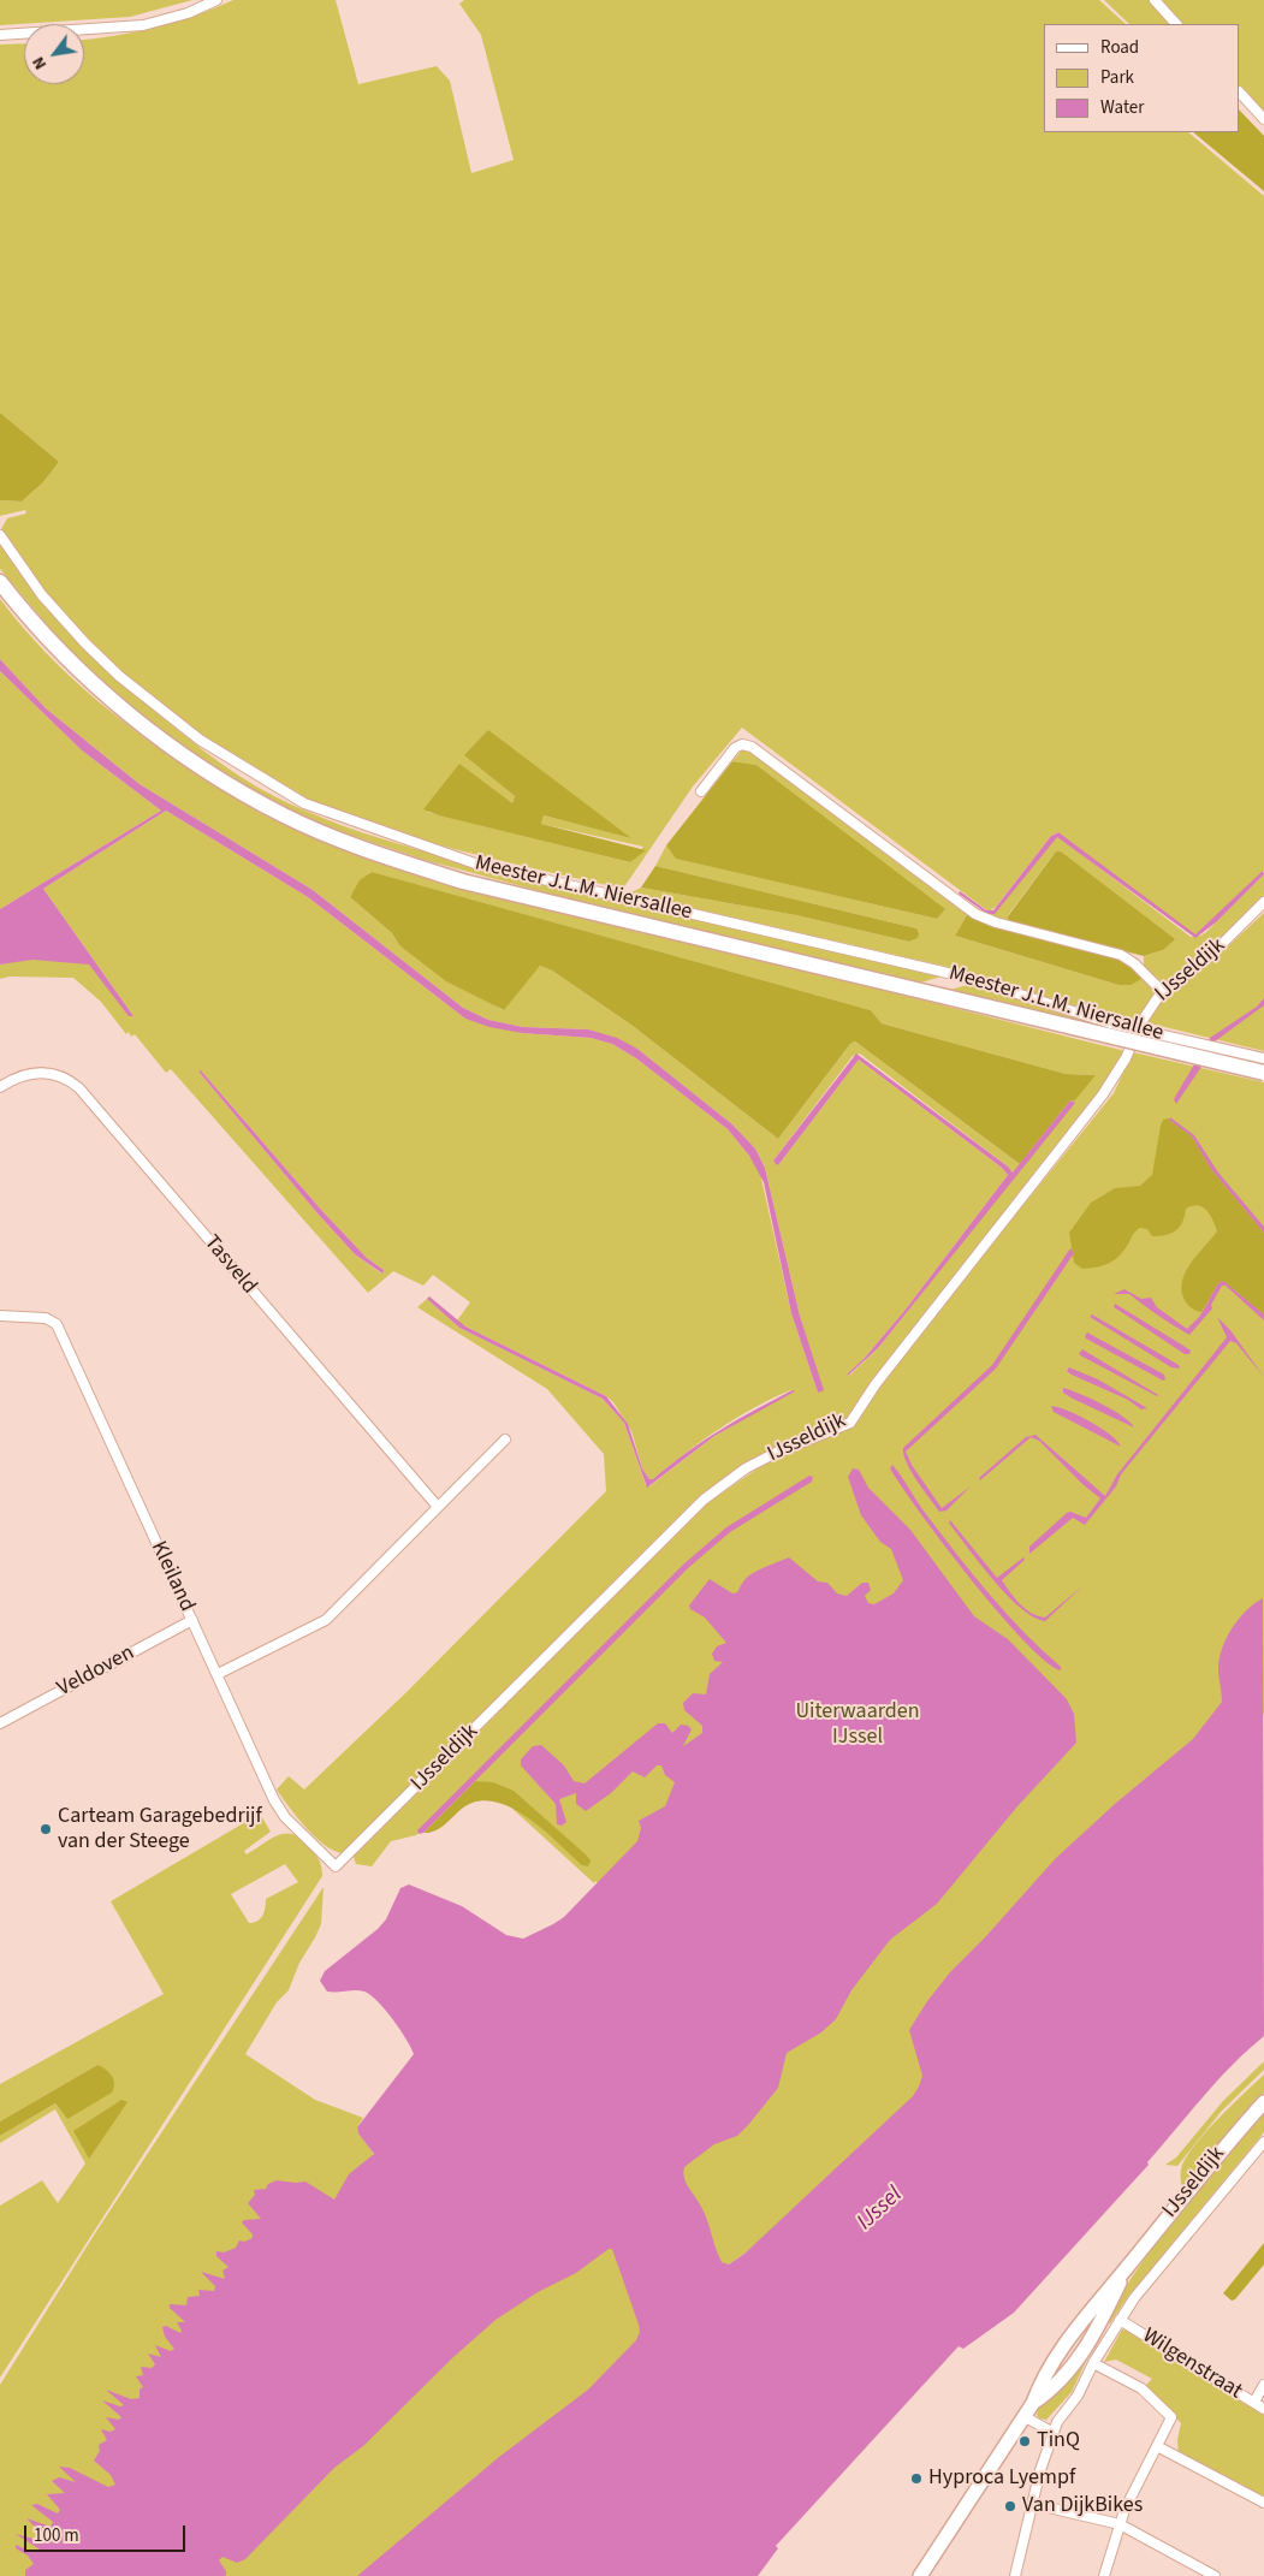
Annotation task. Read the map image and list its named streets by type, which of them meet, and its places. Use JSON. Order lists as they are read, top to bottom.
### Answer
{
  "streets": {
    "main road": ["Meester J.L.M. Niersallee"],
    "street": [
      "IJsseldijk",
      "Tasveld",
      "Kleiland",
      "Veldoven",
      "Wilgenstraat"
    ]
  },
  "crossings": [
    ["IJsseldijk", "Kleiland"],
    ["Kleiland", "Veldoven"]
  ],
  "water": ["IJssel"],
  "parks": ["Uiterwaarden IJssel"],
  "places": [
    "Carteam Garagebedrijf van der Steege",
    "TinQ",
    "Hyproca Lyempf",
    "Van DijkBikes"
  ],
  "legend": ["Road", "Park", "Water"],
  "scale_bar": "100 m",
  "north": "bottom left"
}
